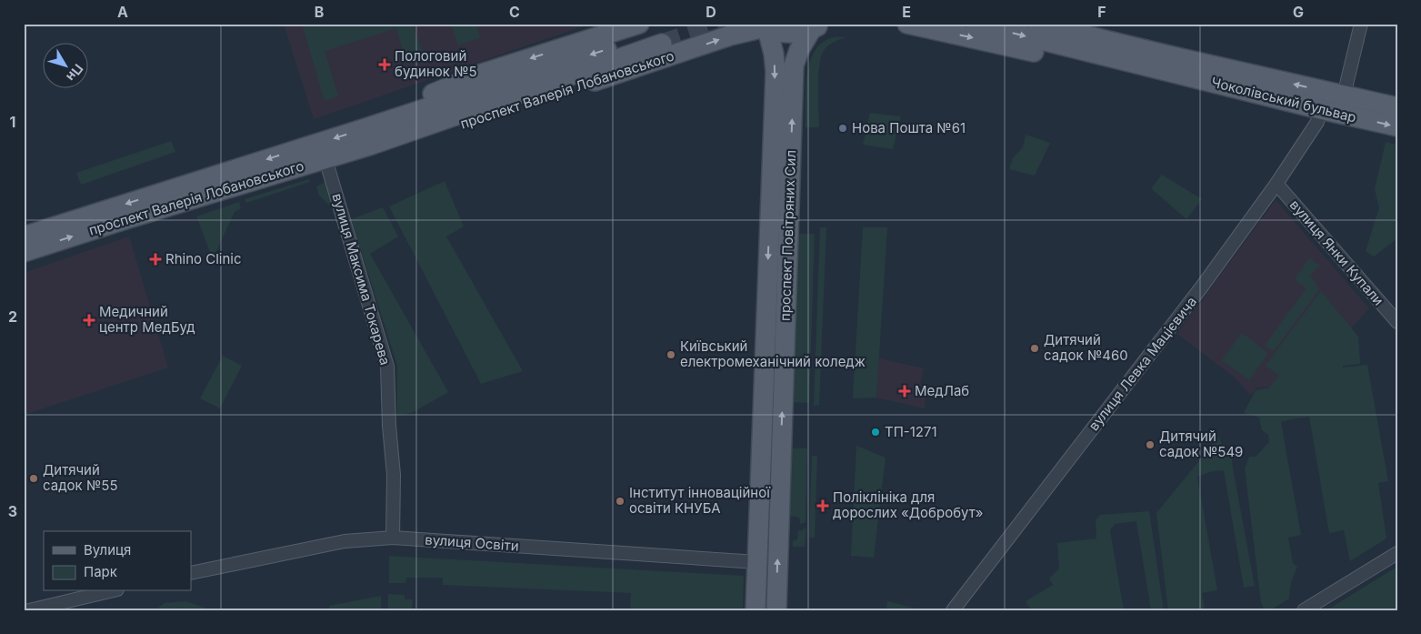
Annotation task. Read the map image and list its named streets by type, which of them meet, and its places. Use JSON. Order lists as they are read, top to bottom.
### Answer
{
  "streets": {
    "main road": ["проспект Валерія Лобановського", "Чоколівський бульвар", "проспект Повітряних Сил"],
    "street": [
      "вулиця Янки Купали",
      "вулиця Максима Токарева",
      "вулиця Левка Мацієвича",
      "вулиця Освіти"
    ]
  },
  "crossings": [
    ["проспект Валерія Лобановського", "проспект Повітряних Сил"],
    ["проспект Валерія Лобановського", "вулиця Максима Токарева"],
    ["Чоколівський бульвар", "вулиця Левка Мацієвича"],
    ["проспект Повітряних Сил", "вулиця Освіти"],
    ["вулиця Янки Купали", "вулиця Левка Мацієвича"],
    ["вулиця Максима Токарева", "вулиця Освіти"]
  ],
  "places": {
    "health": [
      "Пологовий будинок №5",
      "Rhino Clinic",
      "Медичний центр МедБуд",
      "МедЛаб",
      "Поліклініка для дорослих «Добробут»"
    ],
    "other": [
      "Нова Пошта №61",
      "Дитячий садок №460",
      "Київський електромеханічний коледж",
      "ТП-1271",
      "Дитячий садок №549",
      "Дитячий садок №55",
      "Інститут інноваційної освіти КНУБА"
    ]
  },
  "legend": ["Вулиця", "Парк"],
  "north": "bottom right",
  "grid": {
    "columns": [
      "A",
      "B",
      "C",
      "D",
      "E",
      "F",
      "G"
    ],
    "rows": ["1", "2", "3"]
  }
}
